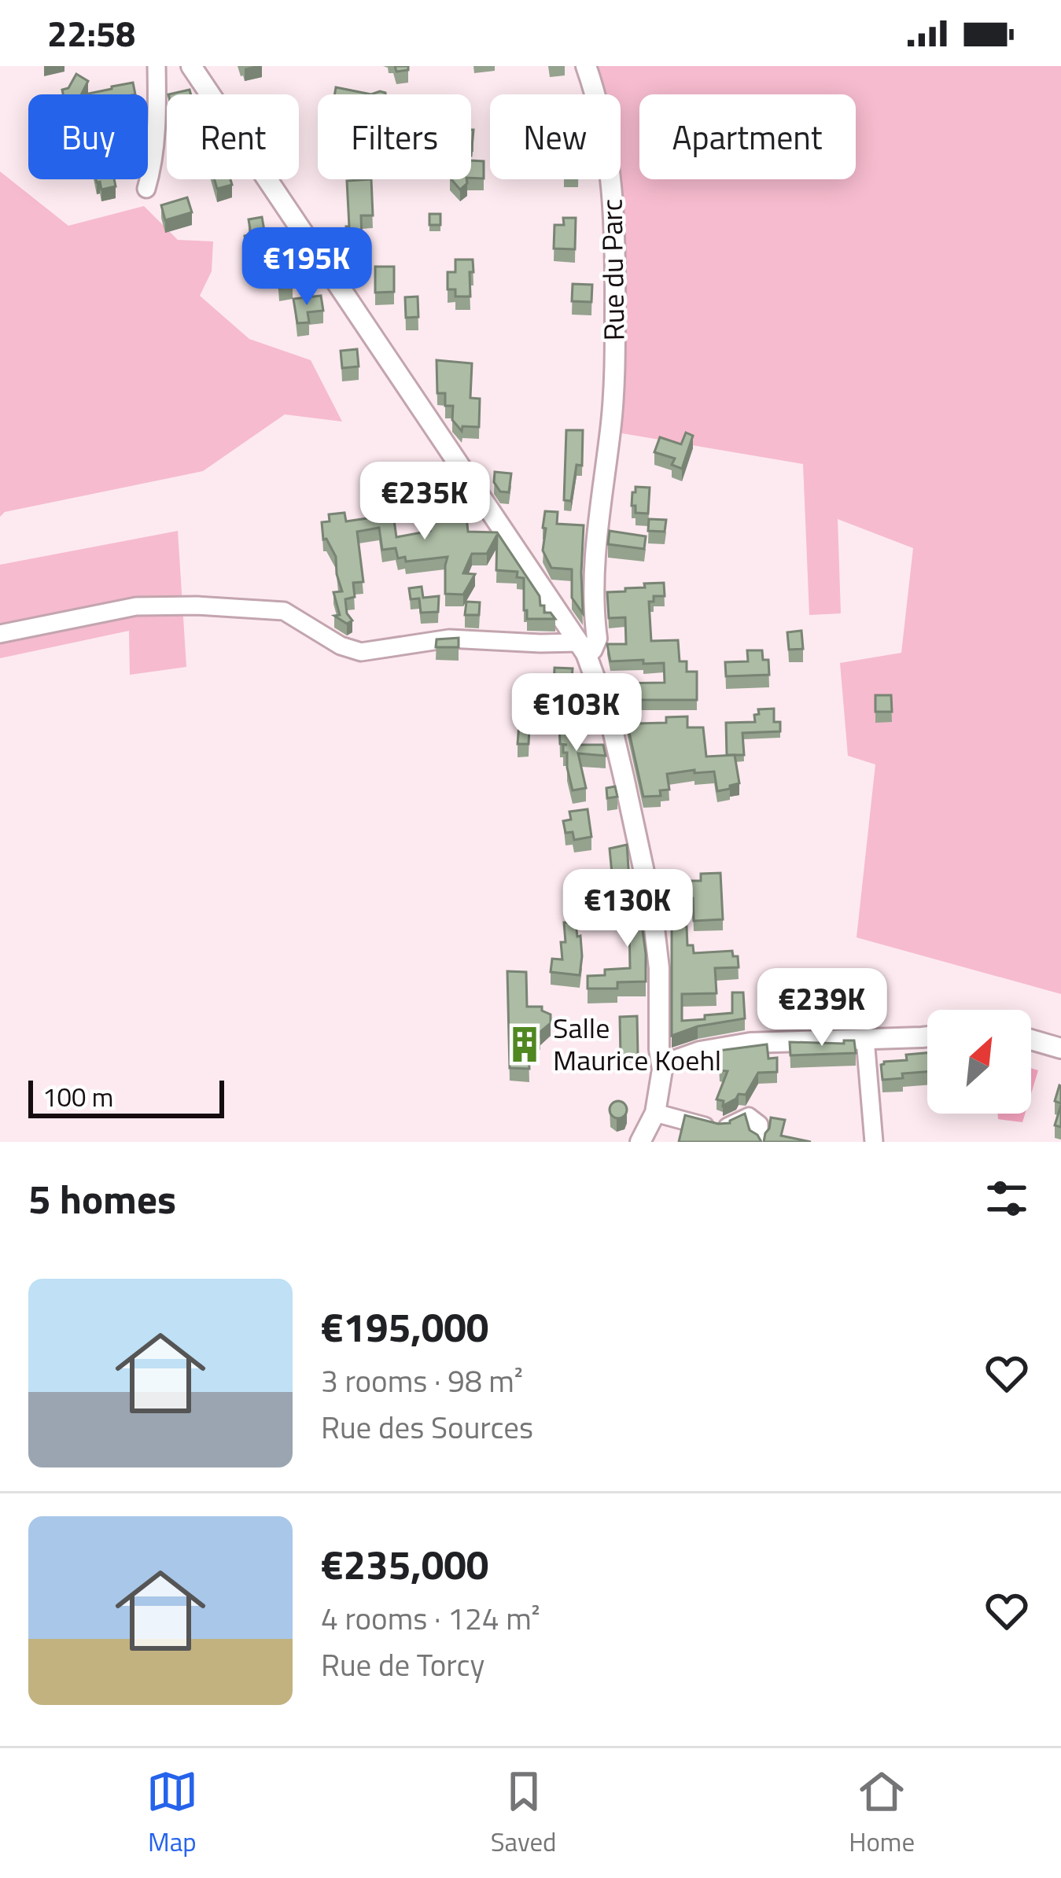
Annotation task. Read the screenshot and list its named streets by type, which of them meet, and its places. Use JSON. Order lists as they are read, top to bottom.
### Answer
{
  "streets": {
    "street": ["Rue du Parc"]
  },
  "places": {
    "building": ["Salle Maurice Koehl"]
  },
  "scale_bar": "100 m",
  "north": "top right",
  "page": {
    "status": "22:58",
    "chip": [
      "Buy",
      "Rent",
      "Filters",
      "New",
      "Apartment"
    ],
    "price": [
      "€195K",
      "€235K",
      "€103K",
      "€130K",
      "€239K"
    ],
    "scale": "100 m",
    "heading": "5 homes",
    "list": [
      {
        "name": "€195,000",
        "note": "3 rooms · 98 m² · Rue des Sources"
      },
      {
        "name": "€235,000",
        "note": "4 rooms · 124 m² · Rue de Torcy"
      }
    ],
    "tabs": ["Map", "Saved", "Home"]
  }
}
